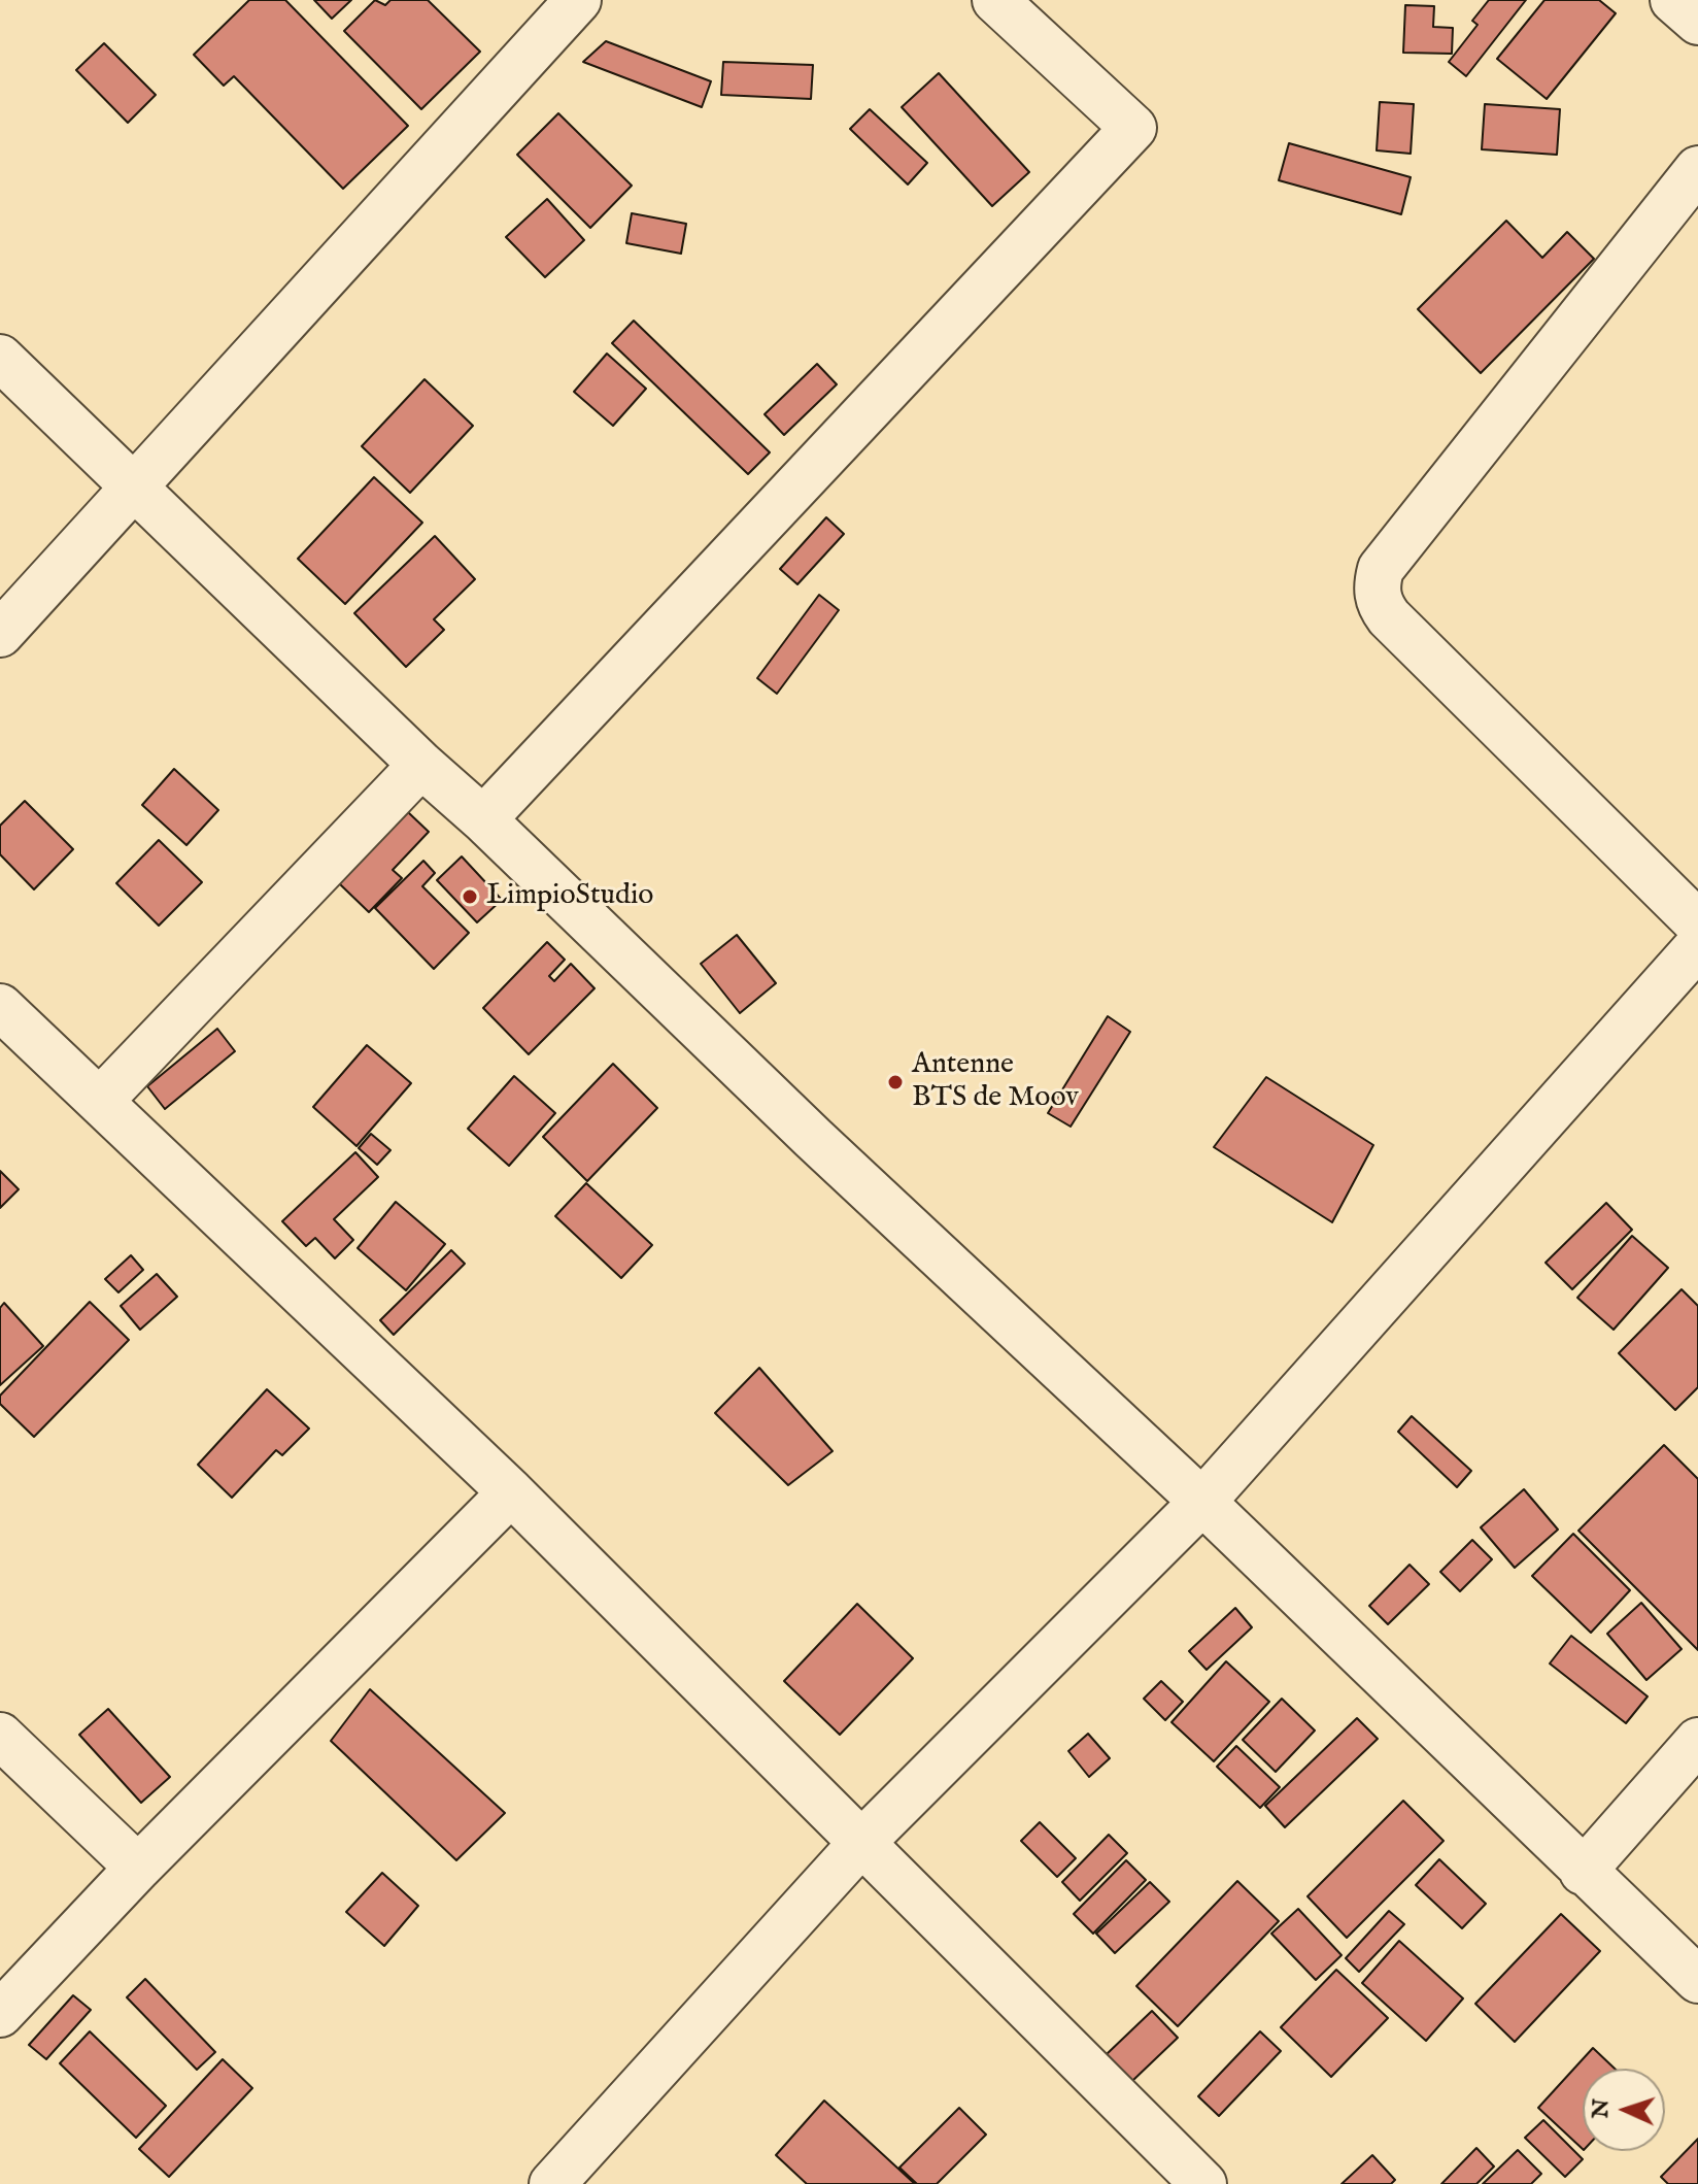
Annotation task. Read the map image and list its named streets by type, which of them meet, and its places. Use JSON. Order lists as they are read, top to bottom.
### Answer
{
  "places": ["LimpioStudio", "Antenne BTS de Moov"],
  "north": "left"
}
